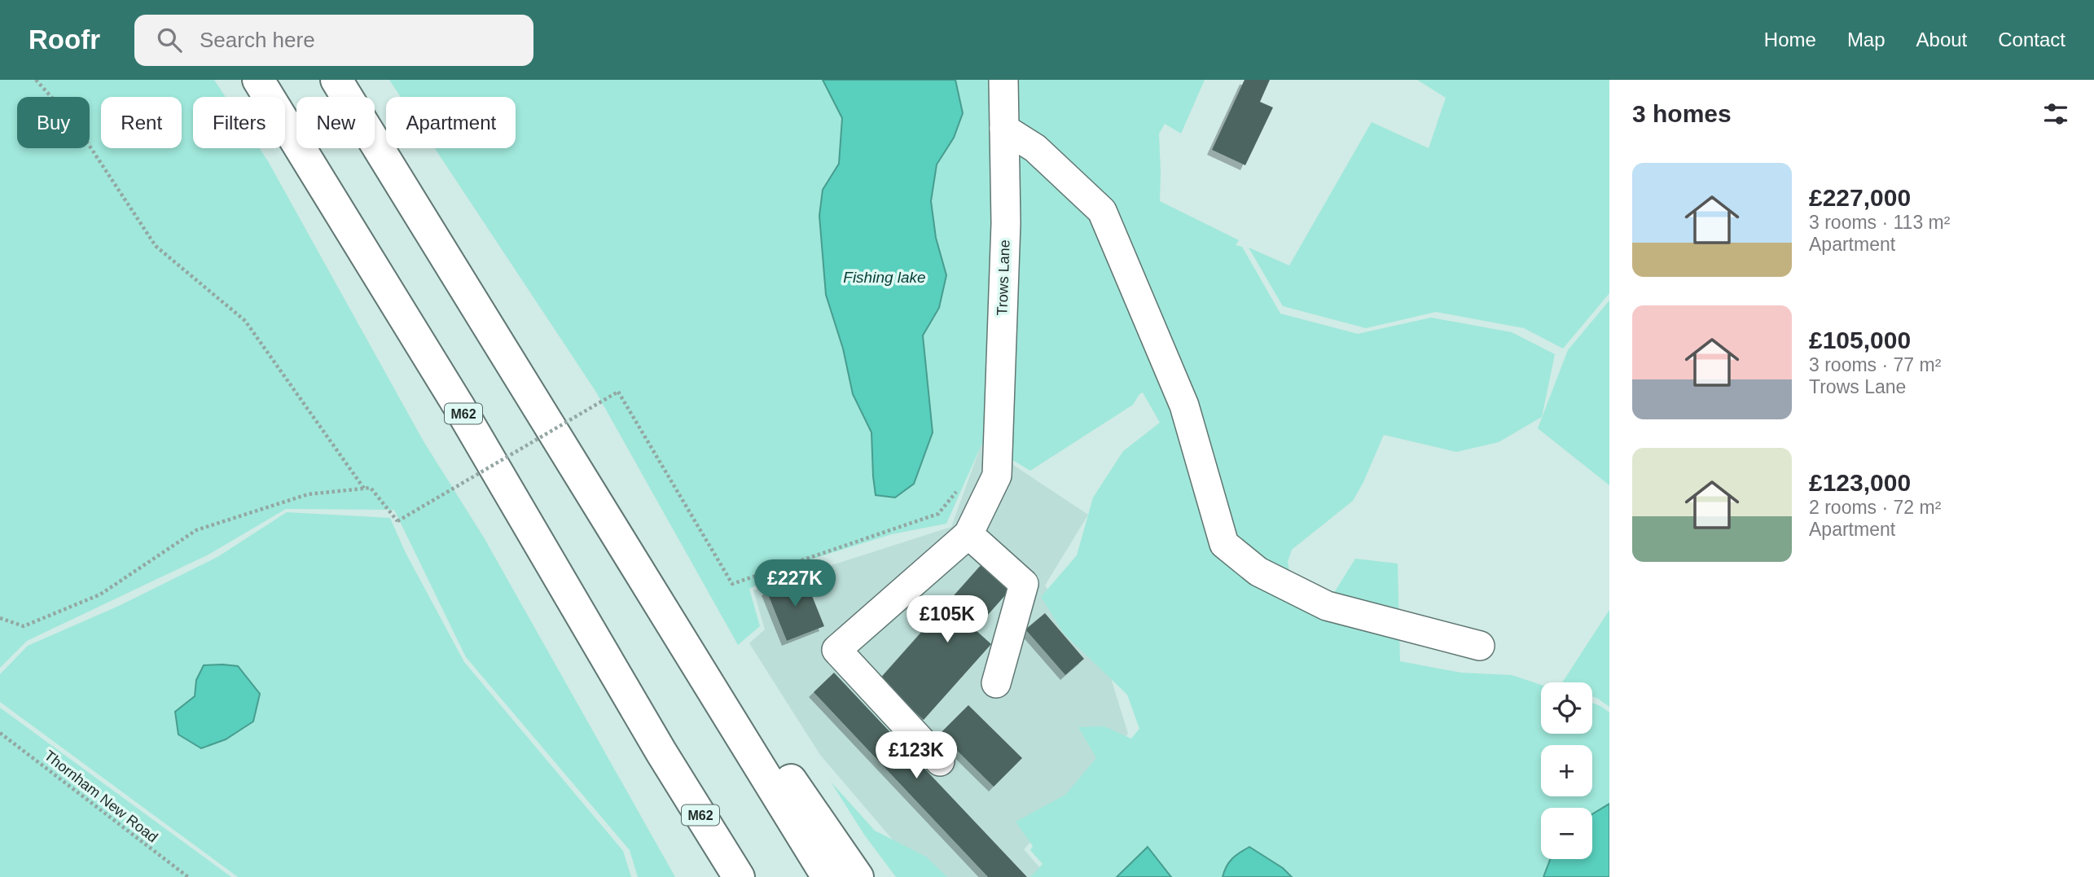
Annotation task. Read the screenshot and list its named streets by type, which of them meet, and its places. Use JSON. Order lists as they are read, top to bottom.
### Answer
{
  "streets": {
    "highway": ["M62"],
    "street": ["Trows Lane"],
    "path": ["Thornham New Road"]
  },
  "water": ["Fishing lake"],
  "page": {
    "header": "Roofr",
    "search": "Search here",
    "nav": [
      "Home",
      "Map",
      "About",
      "Contact"
    ],
    "heading": "3 homes",
    "chip": [
      "Buy",
      "Rent",
      "Filters",
      "New",
      "Apartment"
    ],
    "list": [
      {
        "name": "£227,000",
        "note": "3 rooms · 113 m² · Apartment"
      },
      {
        "name": "£105,000",
        "note": "3 rooms · 77 m² · Trows Lane"
      },
      {
        "name": "£123,000",
        "note": "2 rooms · 72 m² · Apartment"
      }
    ],
    "price": ["£227K", "£105K", "£123K"],
    "map_buttons": ["+", "−"]
  }
}
